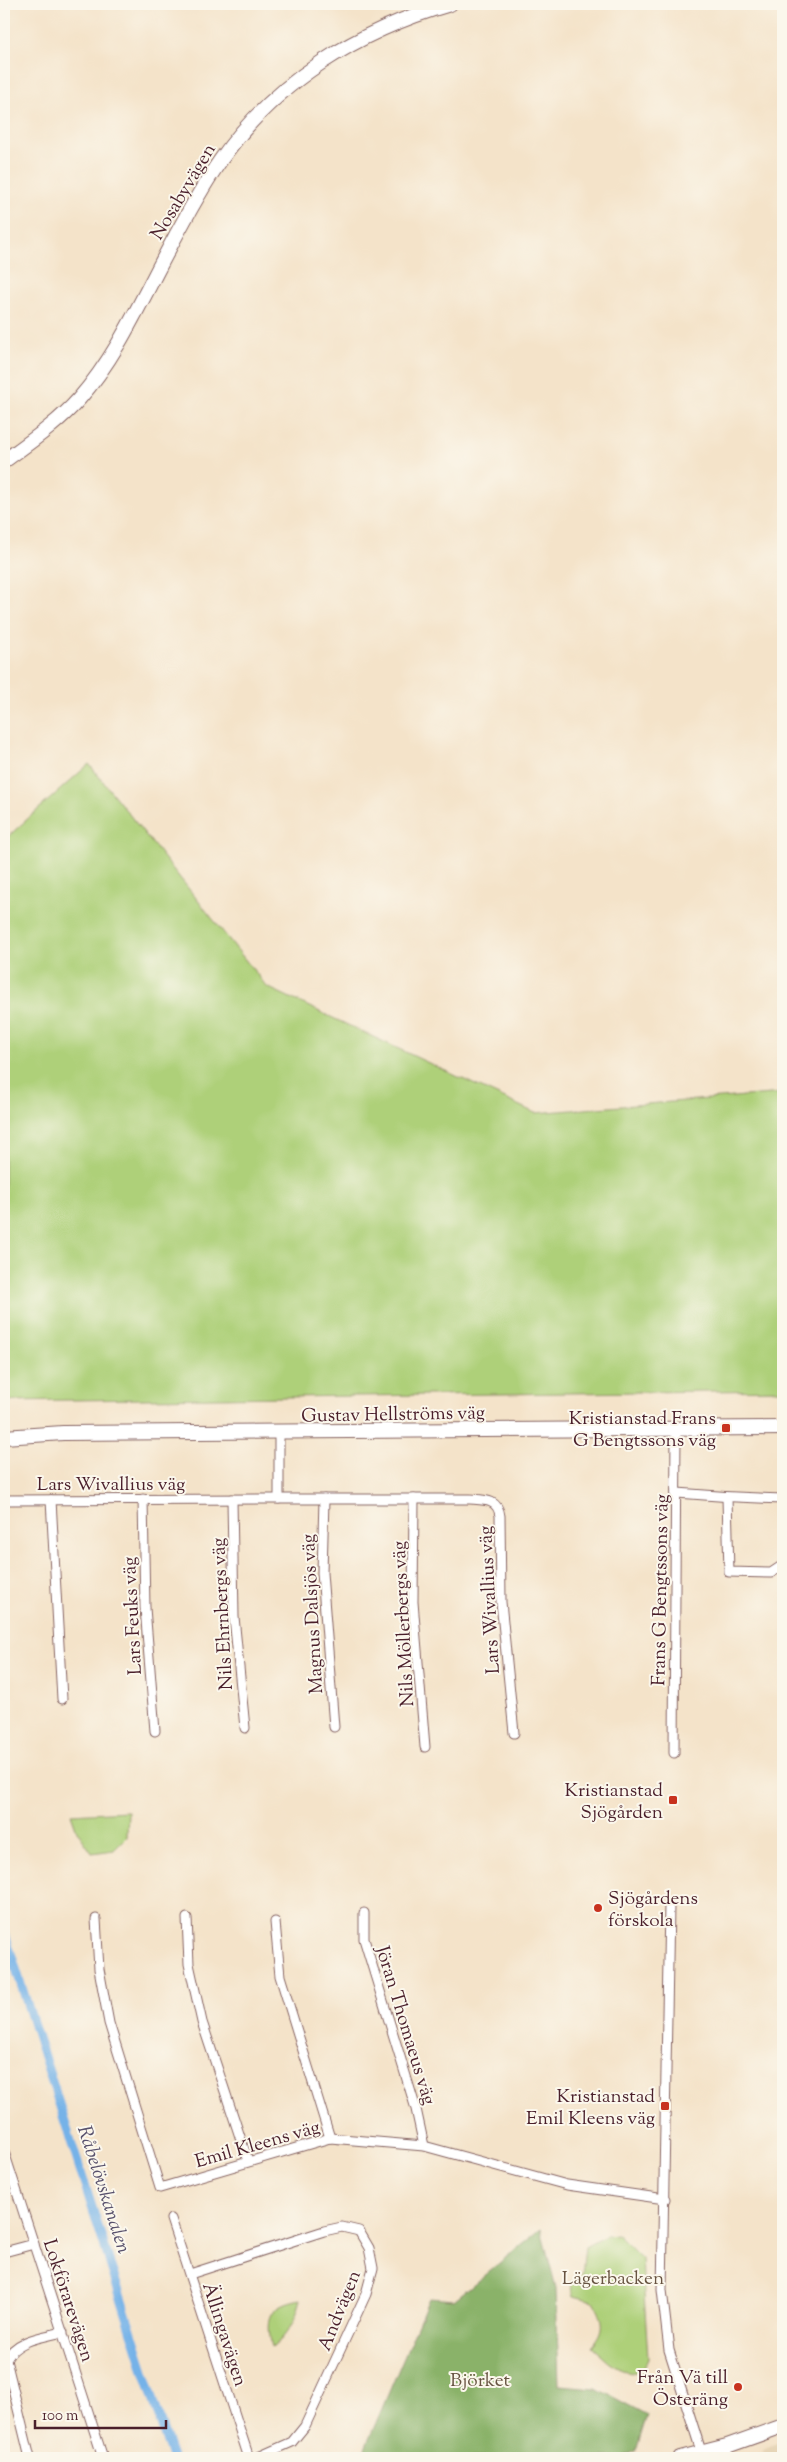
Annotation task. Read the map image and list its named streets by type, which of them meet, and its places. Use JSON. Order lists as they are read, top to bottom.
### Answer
{
  "streets": {
    "street": [
      "Nosabyvägen",
      "Gustav Hellströms väg",
      "Lars Wivallius väg",
      "Frans G Bengtssons väg",
      "Nils Ehrnbergs väg",
      "Magnus Dalsjös väg",
      "Lars Feuks väg",
      "Nils Möllerbergs väg",
      "Jöran Thomaeus väg",
      "Emil Kleens väg",
      "Lokförarevägen",
      "Andvägen",
      "Ällingavägen"
    ]
  },
  "crossings": [
    ["Gustav Hellströms väg", "Frans G Bengtssons väg"],
    ["Lars Wivallius väg", "Nils Ehrnbergs väg"],
    ["Lars Wivallius väg", "Magnus Dalsjös väg"],
    ["Lars Wivallius väg", "Lars Feuks väg"],
    ["Lars Wivallius väg", "Nils Möllerbergs väg"],
    ["Jöran Thomaeus väg", "Emil Kleens väg"],
    ["Andvägen", "Ällingavägen"]
  ],
  "water": ["Råbelövskanalen"],
  "parks": ["Lägerbacken", "Björket"],
  "places": {
    "transit": ["Kristianstad Frans G Bengtssons väg", "Kristianstad Sjögården", "Kristianstad Emil Kleens väg"],
    "other": ["Sjögårdens förskola", "Från Vä till Österäng"]
  },
  "scale_bar": "100 m"
}
